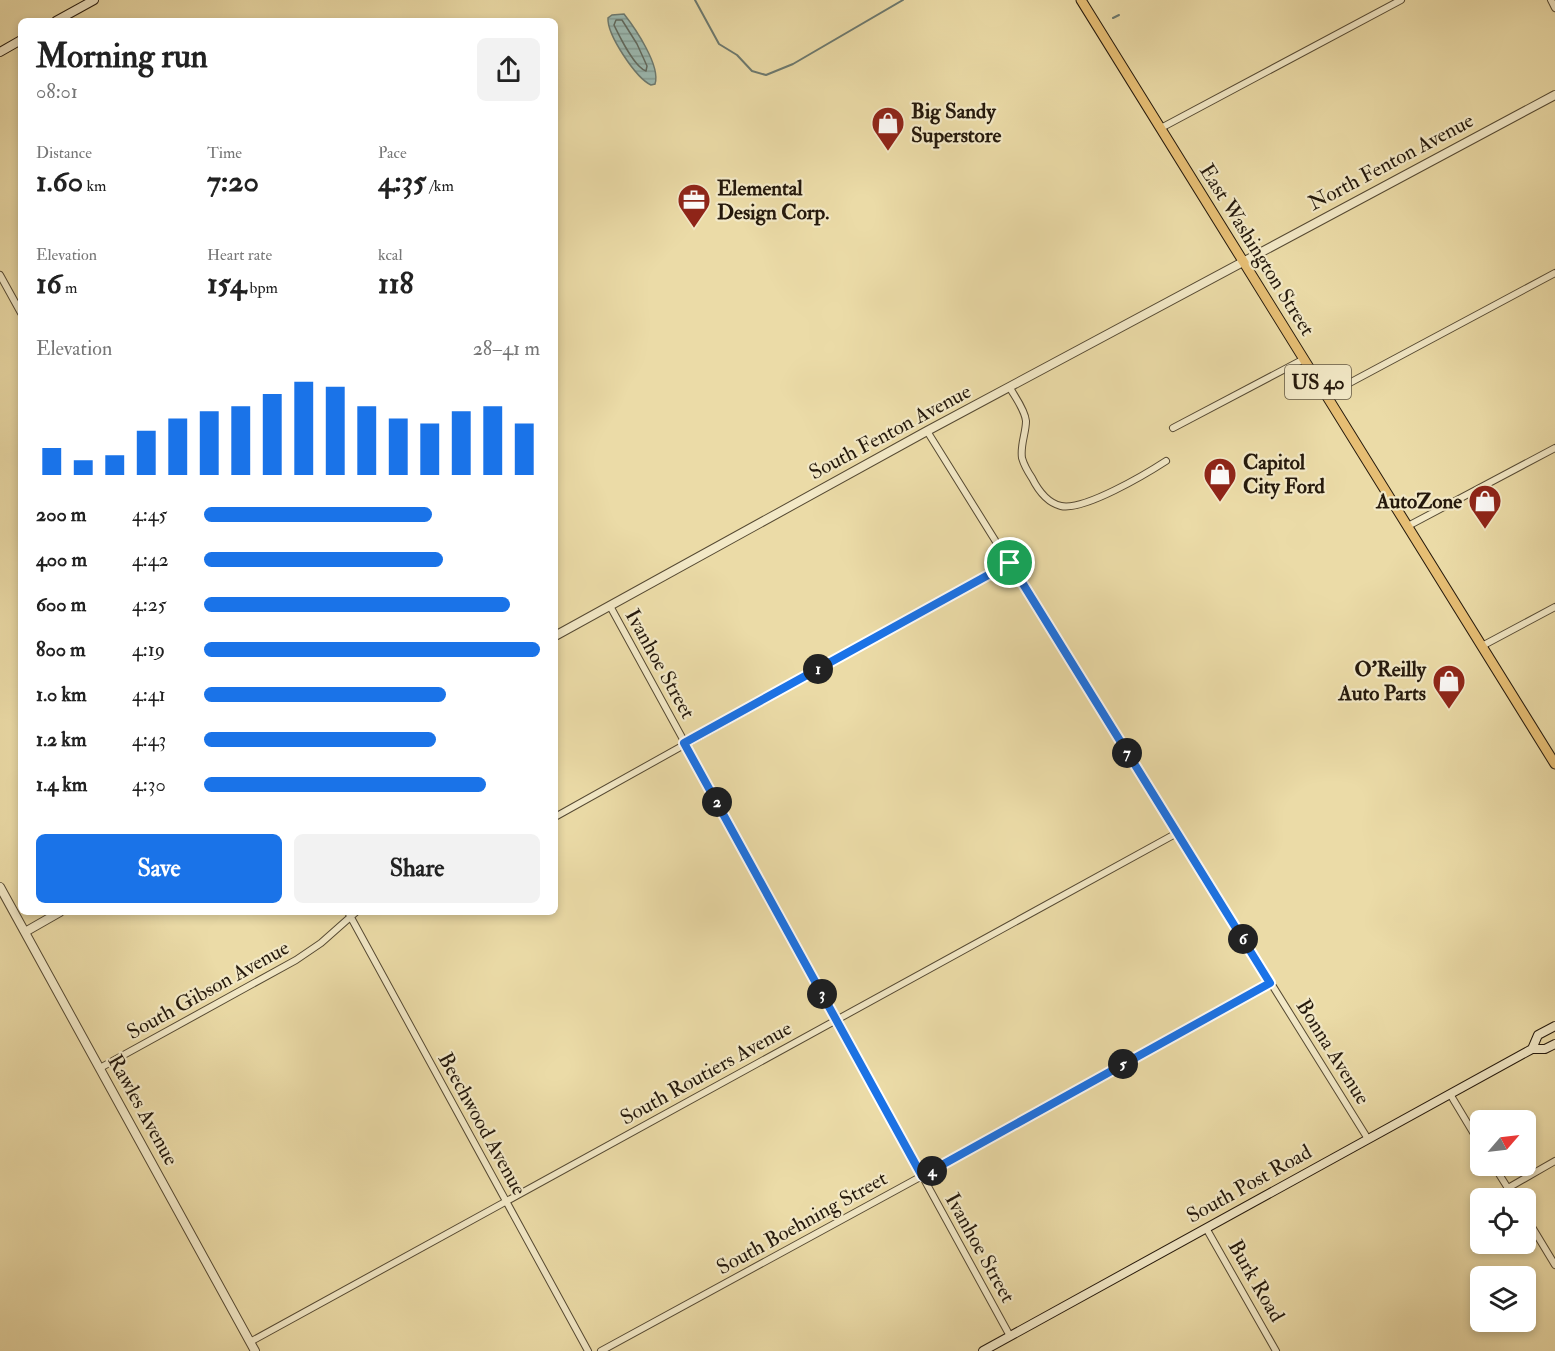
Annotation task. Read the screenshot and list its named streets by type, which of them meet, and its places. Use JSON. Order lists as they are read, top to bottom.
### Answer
{
  "streets": {
    "main road": ["East Washington Street", "US 40", "South Post Road"],
    "street": [
      "North Fenton Avenue",
      "South Fenton Avenue",
      "Ivanhoe Street",
      "South Gibson Avenue",
      "Bonna Avenue",
      "South Routiers Avenue",
      "Rawles Avenue",
      "Beechwood Avenue",
      "South Boehning Street",
      "Burk Road"
    ]
  },
  "crossings": [
    ["North Fenton Avenue", "East Washington Street"],
    ["North Fenton Avenue", "South Fenton Avenue"],
    ["East Washington Street", "South Fenton Avenue"],
    ["South Fenton Avenue", "Ivanhoe Street"],
    ["South Fenton Avenue", "Bonna Avenue"],
    ["Ivanhoe Street", "South Routiers Avenue"],
    ["Ivanhoe Street", "South Post Road"],
    ["Ivanhoe Street", "South Boehning Street"],
    ["South Gibson Avenue", "Rawles Avenue"],
    ["Bonna Avenue", "South Routiers Avenue"],
    ["Bonna Avenue", "South Post Road"],
    ["Bonna Avenue", "South Boehning Street"],
    ["South Routiers Avenue", "Rawles Avenue"],
    ["South Routiers Avenue", "Beechwood Avenue"],
    ["South Post Road", "Burk Road"]
  ],
  "places": {
    "shop": [
      "Big Sandy Superstore",
      "Capitol City Ford",
      "AutoZone",
      "O'Reilly Auto Parts"
    ],
    "office": ["Elemental Design Corp."]
  },
  "north": "top right",
  "page": {
    "heading": ["Morning run", "08:01"],
    "stats": [
      ["Distance", "1.60 km"],
      ["Time", "7:20"],
      ["Pace", "4:35 /km"],
      ["Elevation", "16 m"],
      ["Heart rate", "154 bpm"],
      ["kcal", "118"]
    ],
    "chart": ["Elevation", "28–41 m"],
    "list": [
      {
        "name": "200 m",
        "note": "4:45"
      },
      {
        "name": "400 m",
        "note": "4:42"
      },
      {
        "name": "600 m",
        "note": "4:25"
      },
      {
        "name": "800 m",
        "note": "4:19"
      },
      {
        "name": "1.0 km",
        "note": "4:41"
      },
      {
        "name": "1.2 km",
        "note": "4:43"
      },
      {
        "name": "1.4 km",
        "note": "4:30"
      }
    ],
    "pins": [
      "1",
      "7",
      "2",
      "6",
      "3",
      "5",
      "4"
    ],
    "buttons": ["Save", "Share"]
  }
}
